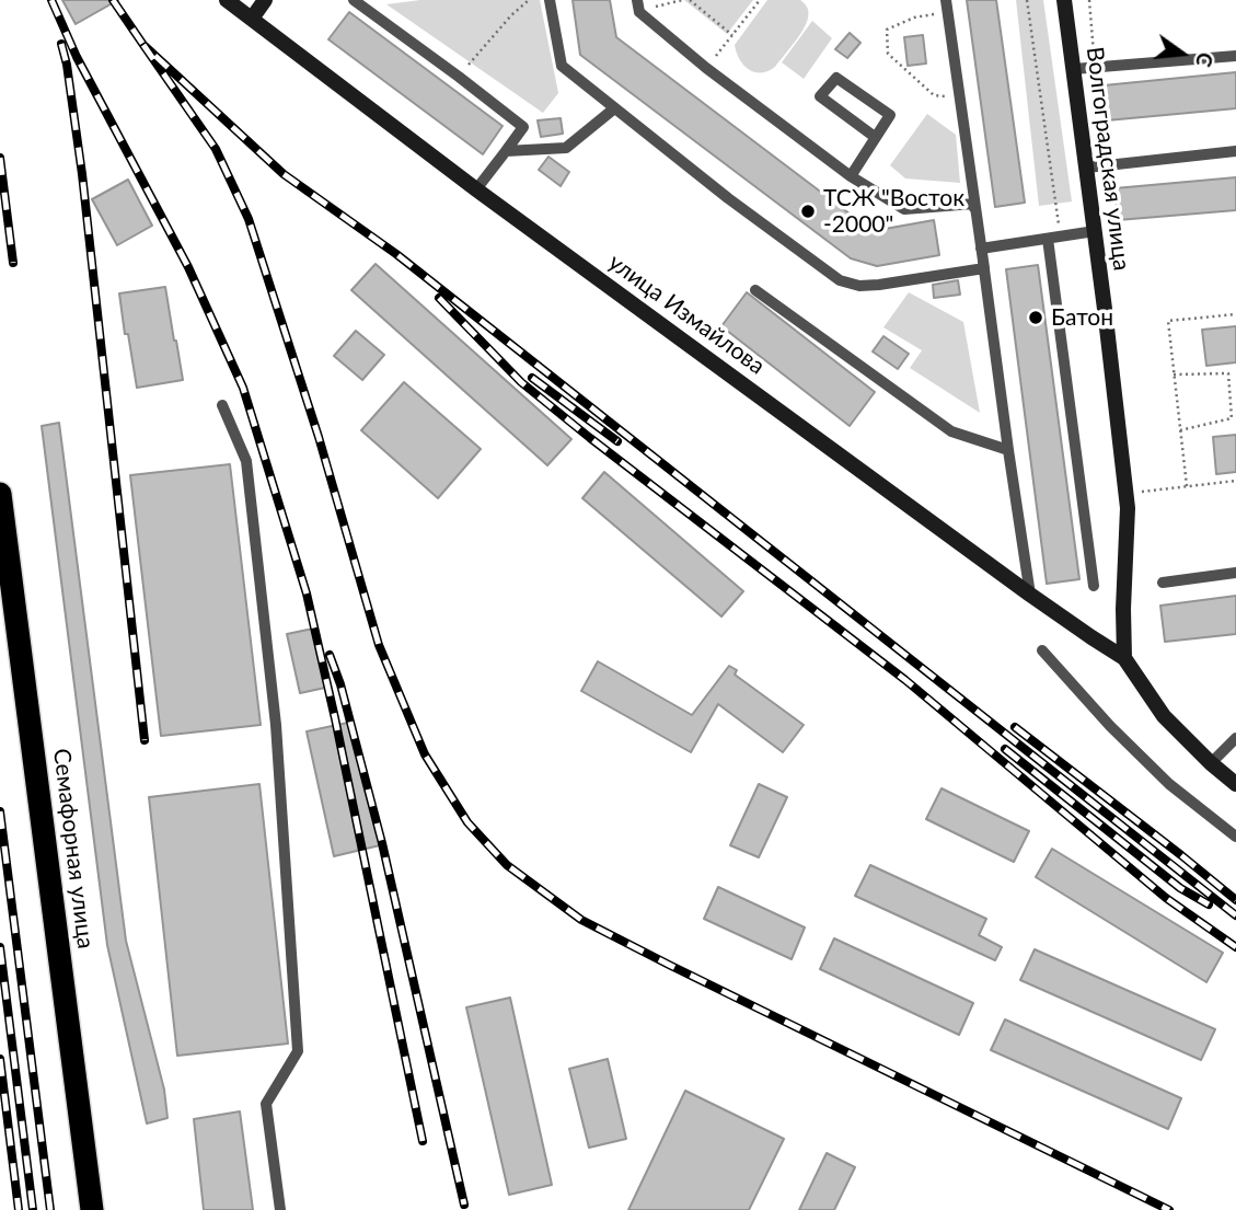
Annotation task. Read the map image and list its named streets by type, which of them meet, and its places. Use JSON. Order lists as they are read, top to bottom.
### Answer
{
  "streets": {
    "highway": ["Семафорная улица"],
    "main road": ["Волгоградская улица", "улица Измайлова"]
  },
  "crossings": [
    ["Волгоградская улица", "улица Измайлова"]
  ],
  "places": ["ТСЖ \"Восток -2000\"", "Батон"],
  "north": "right"
}
